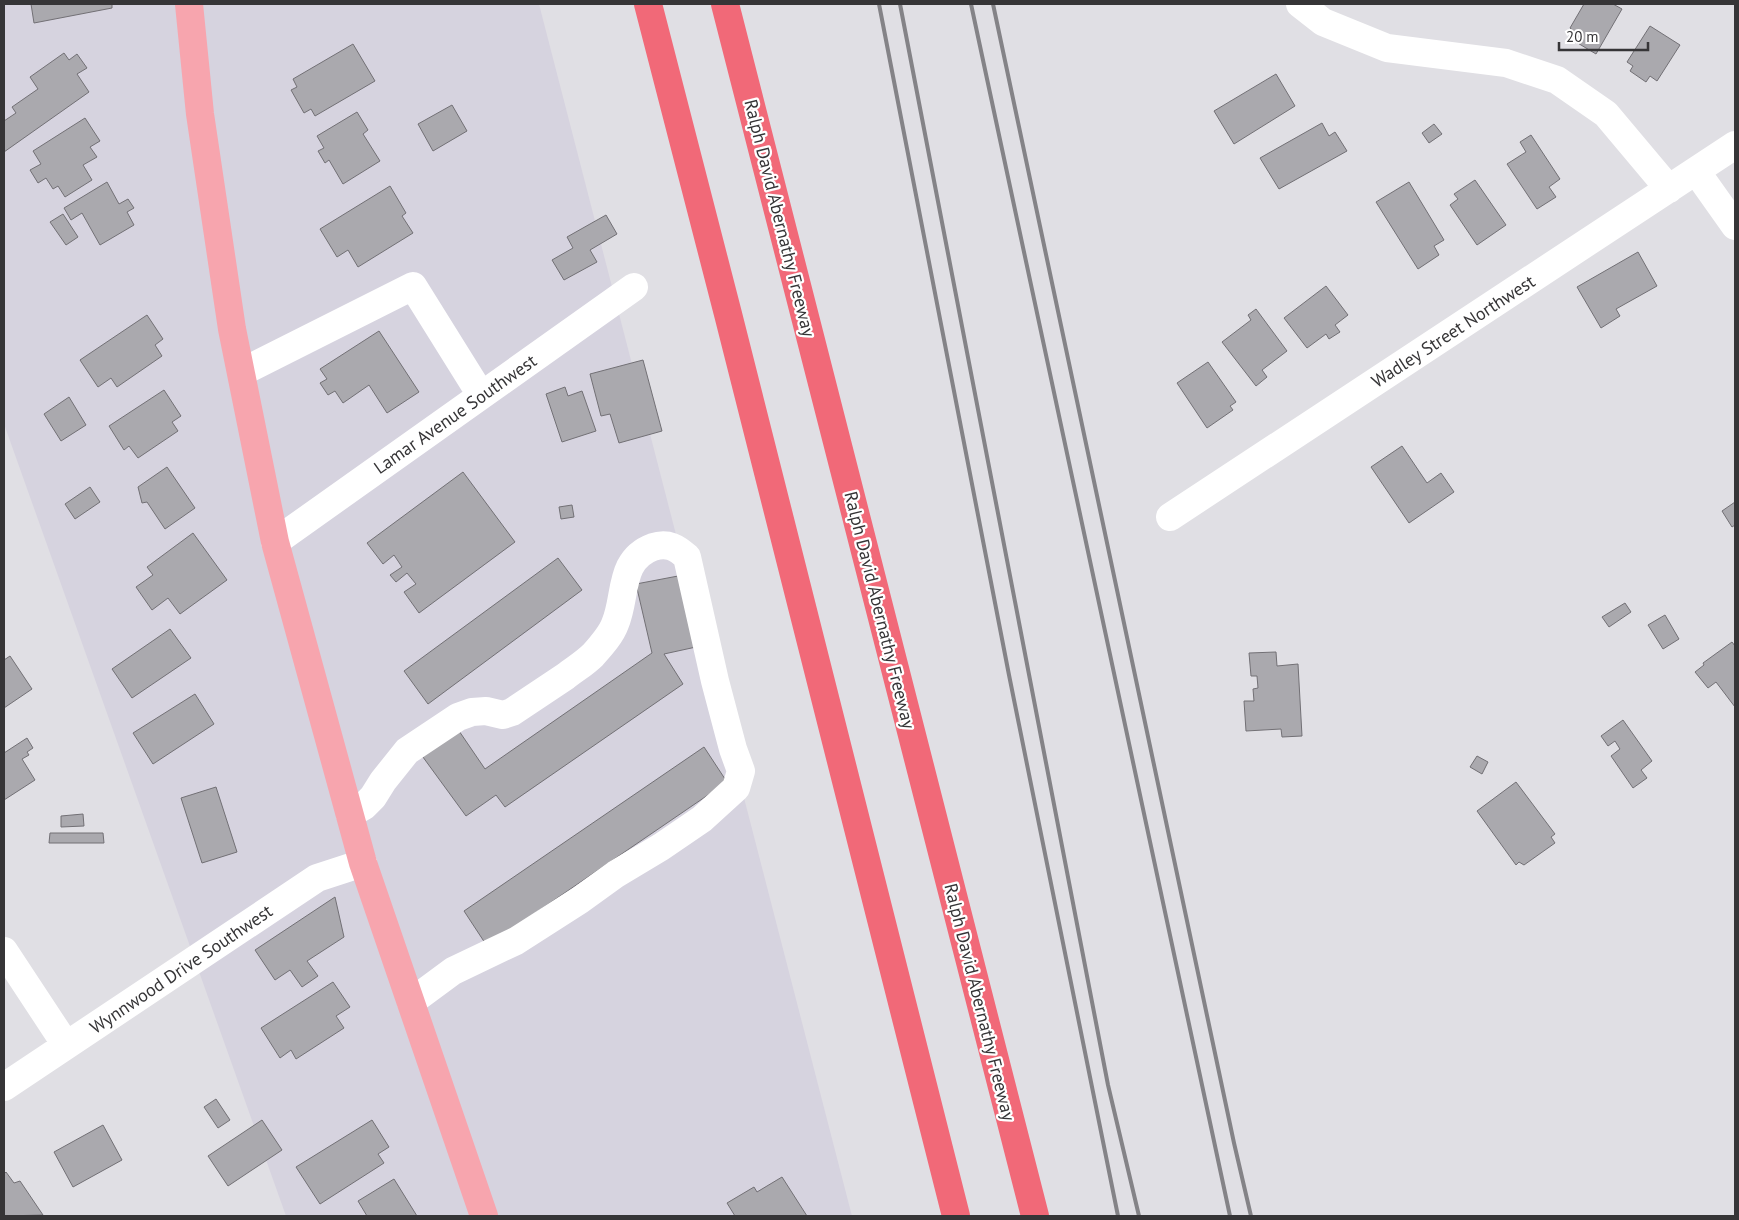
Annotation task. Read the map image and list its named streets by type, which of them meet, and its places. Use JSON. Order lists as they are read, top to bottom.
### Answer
{
  "streets": {
    "highway": ["Ralph David Abernathy Freeway"],
    "street": ["Wadley Street Northwest", "Lamar Avenue Southwest", "Wynnwood Drive Southwest"]
  },
  "scale_bar": "20 m"
}
